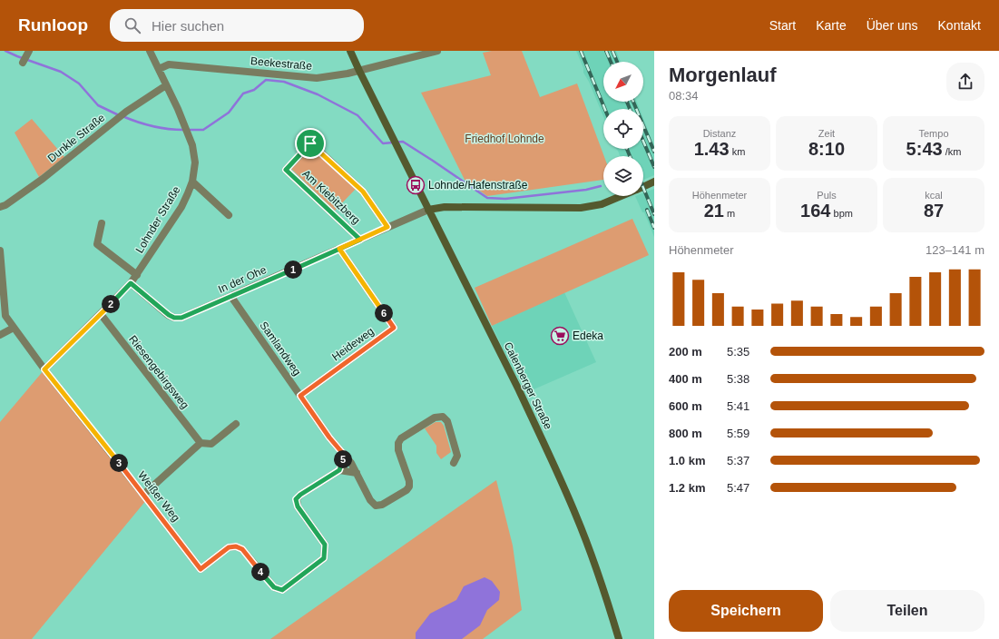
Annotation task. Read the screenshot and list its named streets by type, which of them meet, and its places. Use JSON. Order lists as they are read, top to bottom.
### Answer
{
  "streets": {
    "street": [
      "Beekestraße",
      "Dunkle Straße",
      "Am Kiebitzberg",
      "Lohnder Straße",
      "In der Ohe",
      "Heideweg",
      "Samlandweg",
      "Riesengebirgsweg",
      "Calenberger Straße",
      "Weißer Weg"
    ]
  },
  "crossings": [
    ["Beekestraße", "Lohnder Straße"],
    ["Beekestraße", "Calenberger Straße"],
    ["Dunkle Straße", "Lohnder Straße"],
    ["Am Kiebitzberg", "In der Ohe"],
    ["Lohnder Straße", "In der Ohe"],
    ["Lohnder Straße", "Riesengebirgsweg"],
    ["Lohnder Straße", "Weißer Weg"],
    ["In der Ohe", "Heideweg"],
    ["In der Ohe", "Samlandweg"],
    ["In der Ohe", "Calenberger Straße"],
    ["Heideweg", "Samlandweg"]
  ],
  "parks": ["Friedhof Lohnde"],
  "places": {
    "bus stop": ["Lohnde/Hafenstraße"],
    "supermarket": ["Edeka"]
  },
  "north": "bottom left",
  "page": {
    "header": "Runloop",
    "search": "Hier suchen",
    "nav": [
      "Start",
      "Karte",
      "Über uns",
      "Kontakt"
    ],
    "heading": ["Morgenlauf", "08:34"],
    "stats": [
      ["Distanz", "1.43 km"],
      ["Zeit", "8:10"],
      ["Tempo", "5:43 /km"],
      ["Höhenmeter", "21 m"],
      ["Puls", "164 bpm"],
      ["kcal", "87"]
    ],
    "chart": ["Höhenmeter", "123–141 m"],
    "pins": [
      "1",
      "2",
      "6",
      "5",
      "3",
      "4"
    ],
    "list": [
      {
        "name": "200 m",
        "note": "5:35"
      },
      {
        "name": "400 m",
        "note": "5:38"
      },
      {
        "name": "600 m",
        "note": "5:41"
      },
      {
        "name": "800 m",
        "note": "5:59"
      },
      {
        "name": "1.0 km",
        "note": "5:37"
      },
      {
        "name": "1.2 km",
        "note": "5:47"
      }
    ],
    "buttons": ["Speichern", "Teilen"]
  }
}
